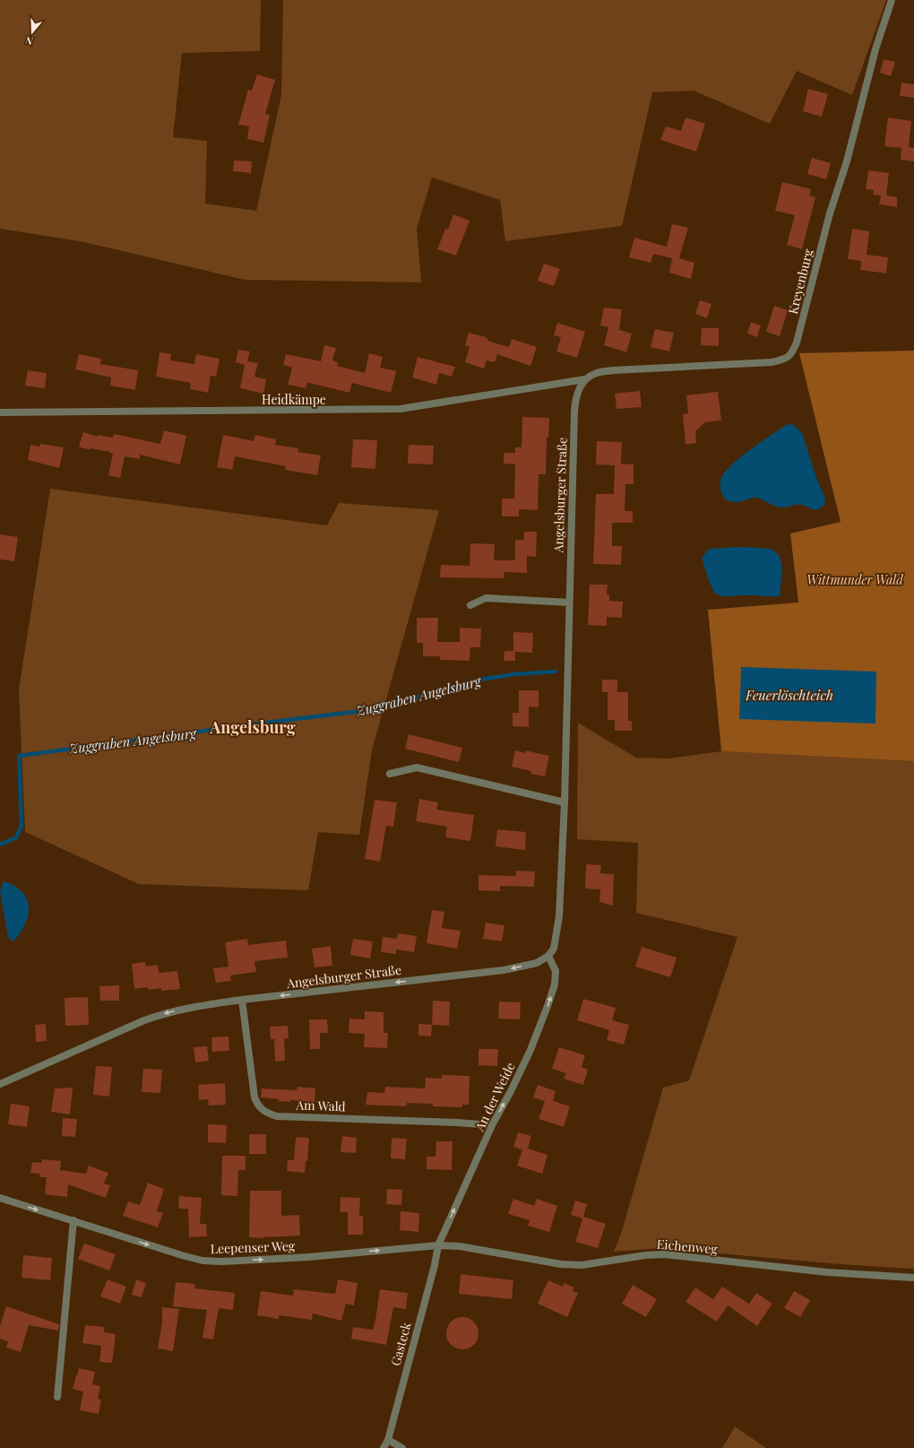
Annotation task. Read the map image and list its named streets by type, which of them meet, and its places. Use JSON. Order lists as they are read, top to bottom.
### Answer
{
  "streets": {
    "street": [
      "Kreyenburg",
      "Heidkämpe",
      "Angelsburger Straße",
      "An der Weide",
      "Am Wald",
      "Eichenweg",
      "Leepenser Weg",
      "Gasteck"
    ]
  },
  "crossings": [
    ["Kreyenburg", "Heidkämpe"],
    ["Kreyenburg", "Angelsburger Straße"],
    ["Heidkämpe", "Angelsburger Straße"],
    ["Angelsburger Straße", "An der Weide"],
    ["Angelsburger Straße", "Am Wald"],
    ["An der Weide", "Am Wald"],
    ["An der Weide", "Eichenweg"],
    ["An der Weide", "Leepenser Weg"],
    ["An der Weide", "Gasteck"],
    ["Eichenweg", "Leepenser Weg"],
    ["Eichenweg", "Gasteck"],
    ["Leepenser Weg", "Gasteck"]
  ],
  "one_way": ["Angelsburger Straße", "An der Weide", "Leepenser Weg"],
  "districts": ["Angelsburg"],
  "water": ["Feuerlöschteich", "Zuggraben Angelsburg"],
  "parks": ["Wittmunder Wald"],
  "north": "bottom"
}
